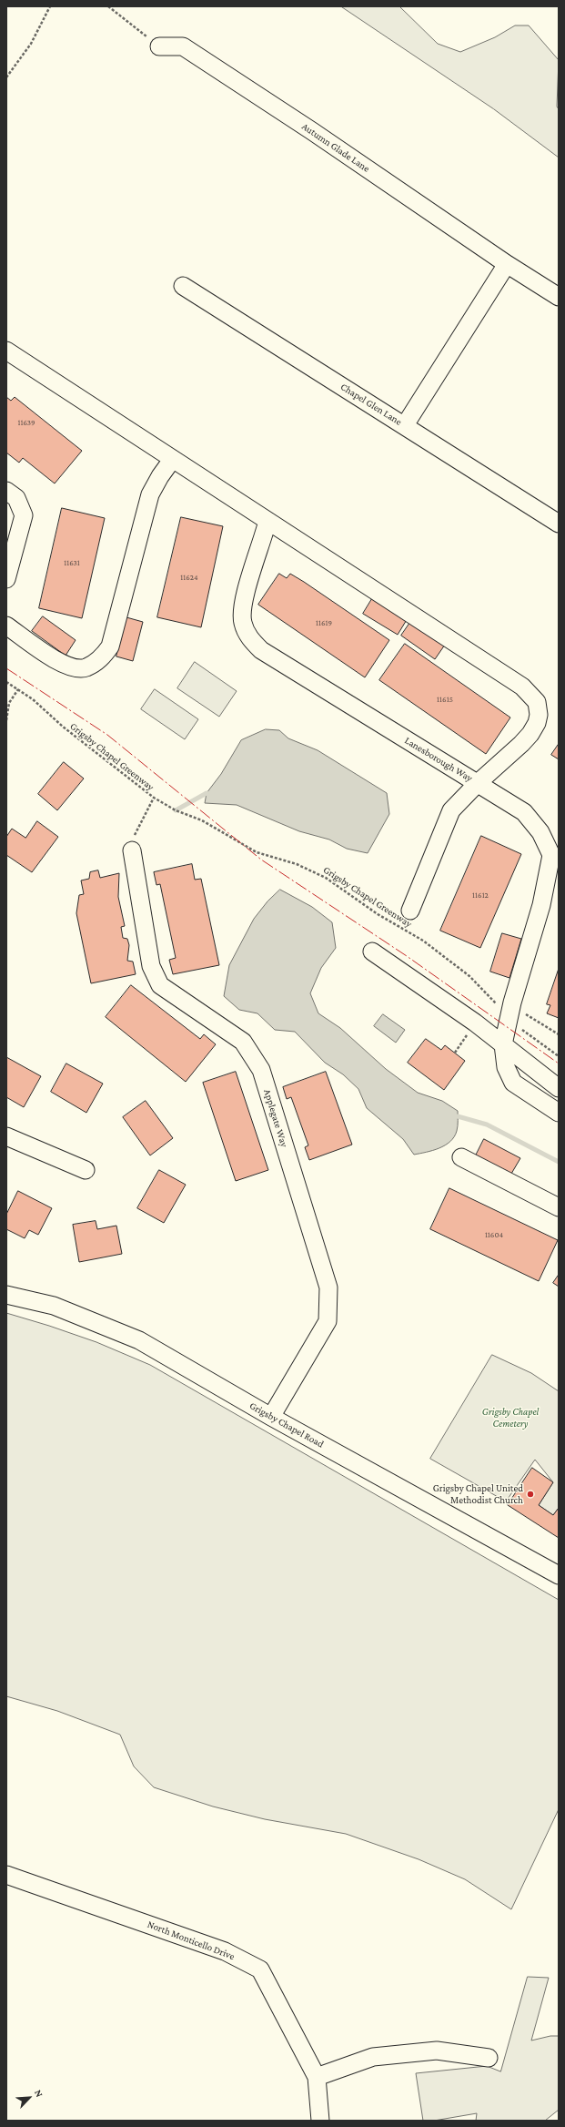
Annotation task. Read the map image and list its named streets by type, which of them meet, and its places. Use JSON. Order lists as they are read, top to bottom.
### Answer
{
  "streets": {
    "street": [
      "Autumn Glade Lane",
      "Chapel Glen Lane",
      "Lanesborough Way",
      "Applegate Way",
      "Grigsby Chapel Road",
      "North Monticello Drive"
    ],
    "path": ["Grigsby Chapel Greenway"]
  },
  "crossings": [
    ["Grigsby Chapel Greenway", "Lanesborough Way"],
    ["Applegate Way", "Grigsby Chapel Road"]
  ],
  "parks": ["Grigsby Chapel Cemetery"],
  "places": ["Grigsby Chapel United Methodist Church"],
  "house_numbers": [
    "11639",
    "11631",
    "11624",
    "11619",
    "11615",
    "11612",
    "11604"
  ],
  "north": "top right"
}
